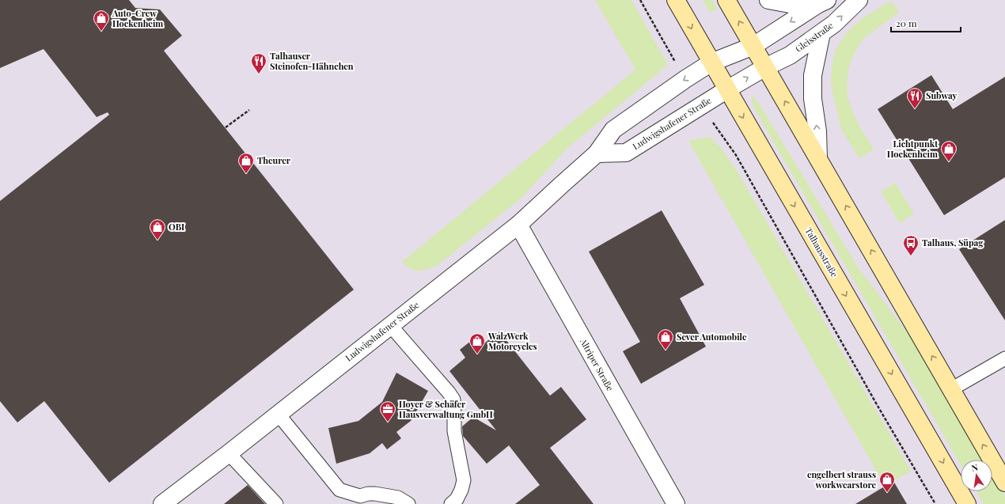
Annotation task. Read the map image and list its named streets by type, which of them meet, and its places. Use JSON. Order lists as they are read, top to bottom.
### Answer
{
  "streets": {
    "main road": ["Talhausstraße"],
    "street": ["Gleisstraße", "Ludwigshafener Straße", "Altriper Straße"]
  },
  "crossings": [
    ["Gleisstraße", "Ludwigshafener Straße"],
    ["Gleisstraße", "Talhausstraße"],
    ["Ludwigshafener Straße", "Talhausstraße"],
    ["Ludwigshafener Straße", "Altriper Straße"]
  ],
  "one_way": ["Gleisstraße"],
  "places": {
    "shop": [
      "Auto-Crew Hockenheim",
      "Lichtpunkt Hockenheim",
      "Theurer",
      "OBI",
      "Sever Automobile",
      "WalzWerk Motorcycles",
      "engelbert strauss workwearstore"
    ],
    "restaurant": ["Talhauser Steinofen-Hähnchen", "Subway"],
    "bus stop": ["Talhaus, Süpag"],
    "office": ["Hoyer & Schäfer Hausverwaltung GmbH"]
  },
  "scale_bar": "20 m",
  "north": "top"
}
